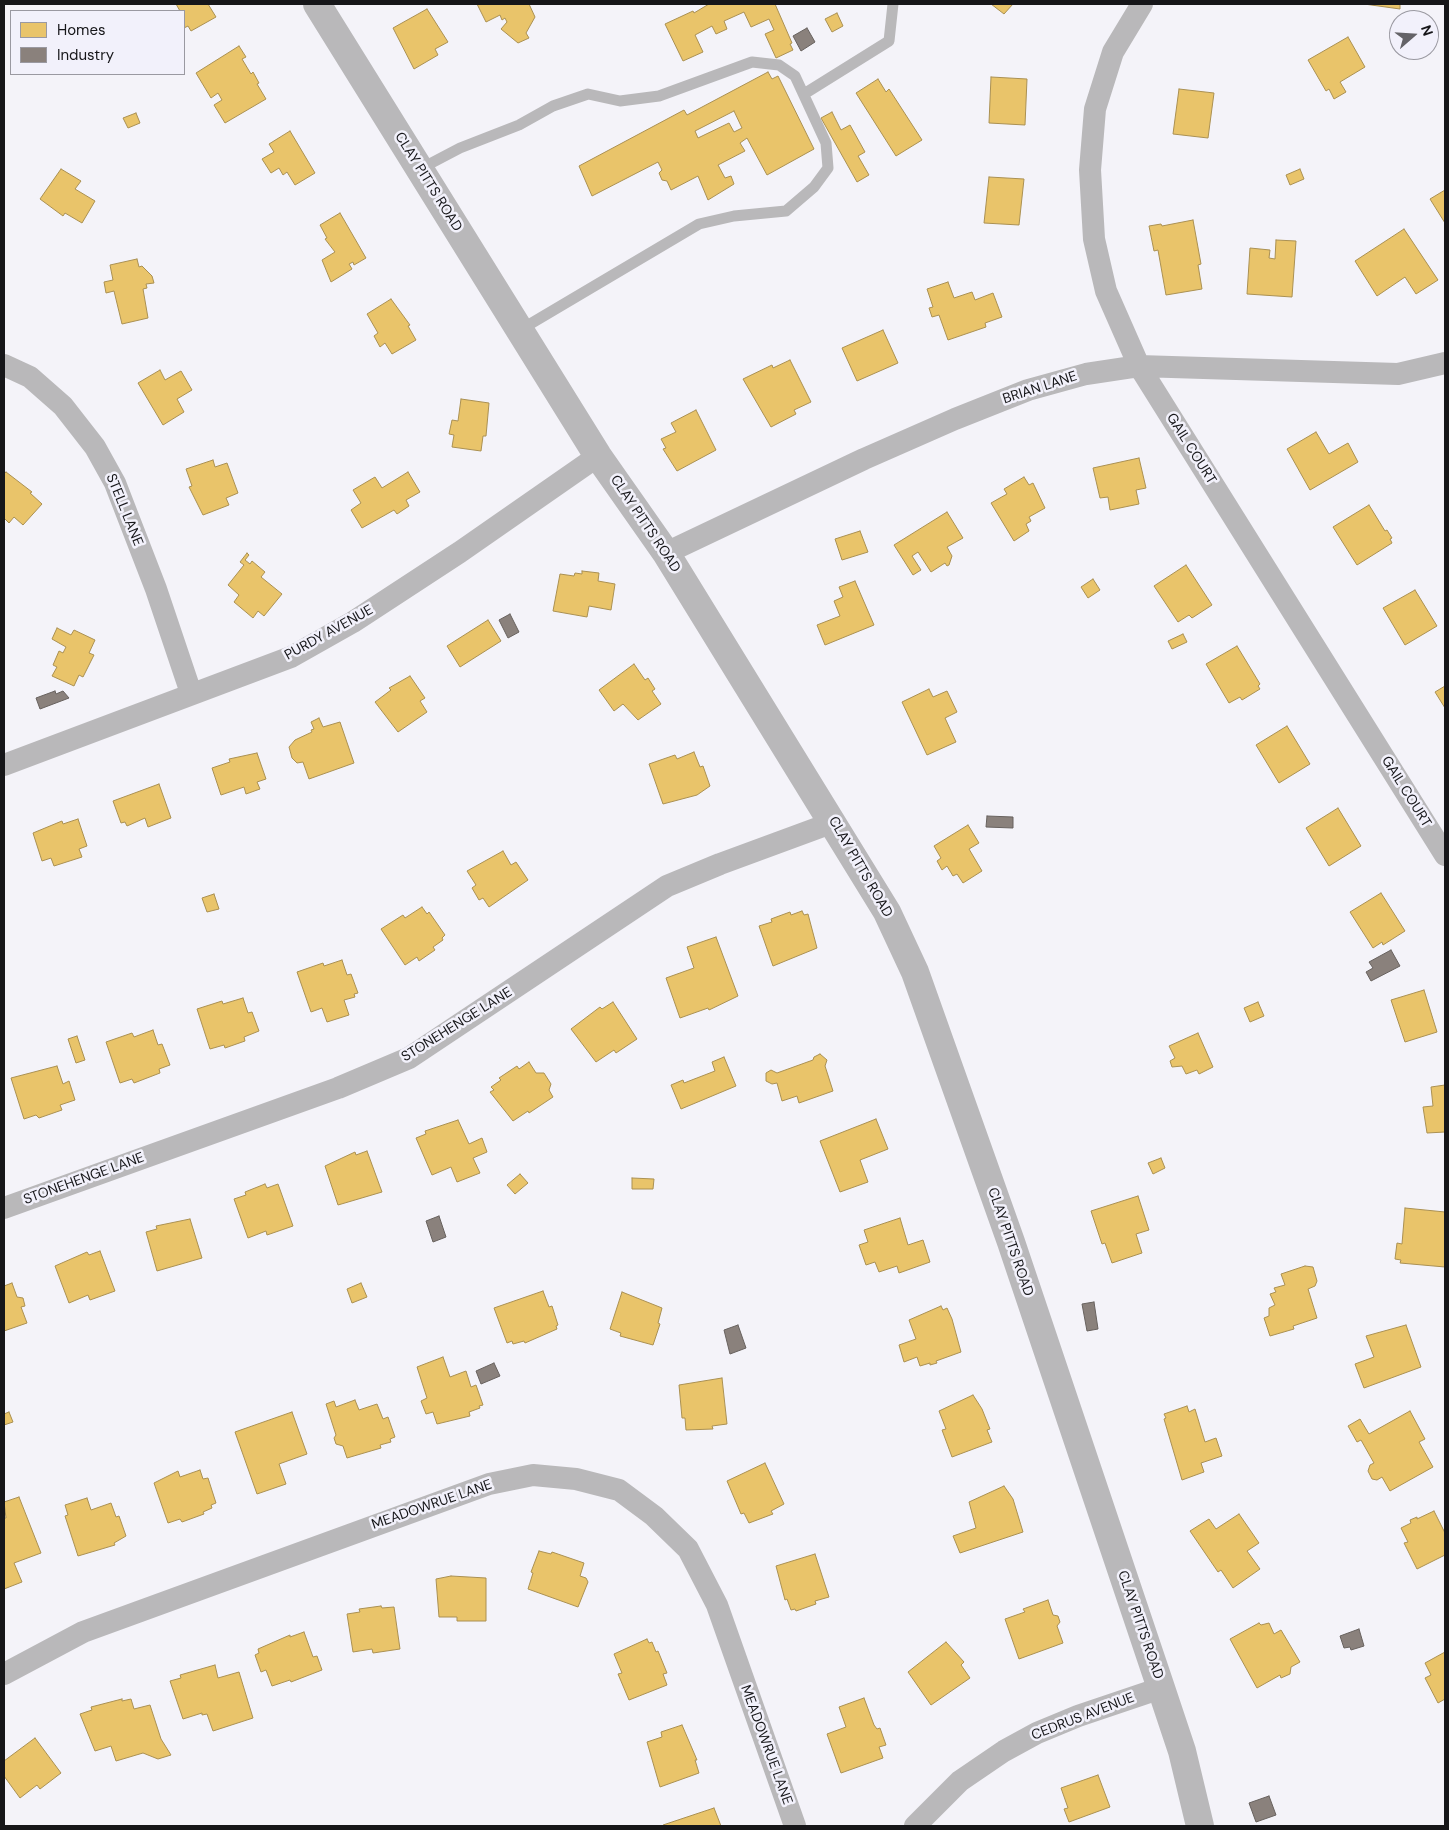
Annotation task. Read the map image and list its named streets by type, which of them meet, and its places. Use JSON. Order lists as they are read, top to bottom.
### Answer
{
  "streets": {
    "street": [
      "CLAY PITTS ROAD",
      "BRIAN LANE",
      "GAIL COURT",
      "STELL LANE",
      "PURDY AVENUE",
      "STONEHENGE LANE",
      "MEADOWRUE LANE",
      "CEDRUS AVENUE"
    ]
  },
  "crossings": [
    ["CLAY PITTS ROAD", "BRIAN LANE"],
    ["CLAY PITTS ROAD", "PURDY AVENUE"],
    ["CLAY PITTS ROAD", "STONEHENGE LANE"],
    ["CLAY PITTS ROAD", "CEDRUS AVENUE"],
    ["BRIAN LANE", "GAIL COURT"],
    ["STELL LANE", "PURDY AVENUE"]
  ],
  "legend": ["Homes", "Industry"],
  "north": "right"
}
